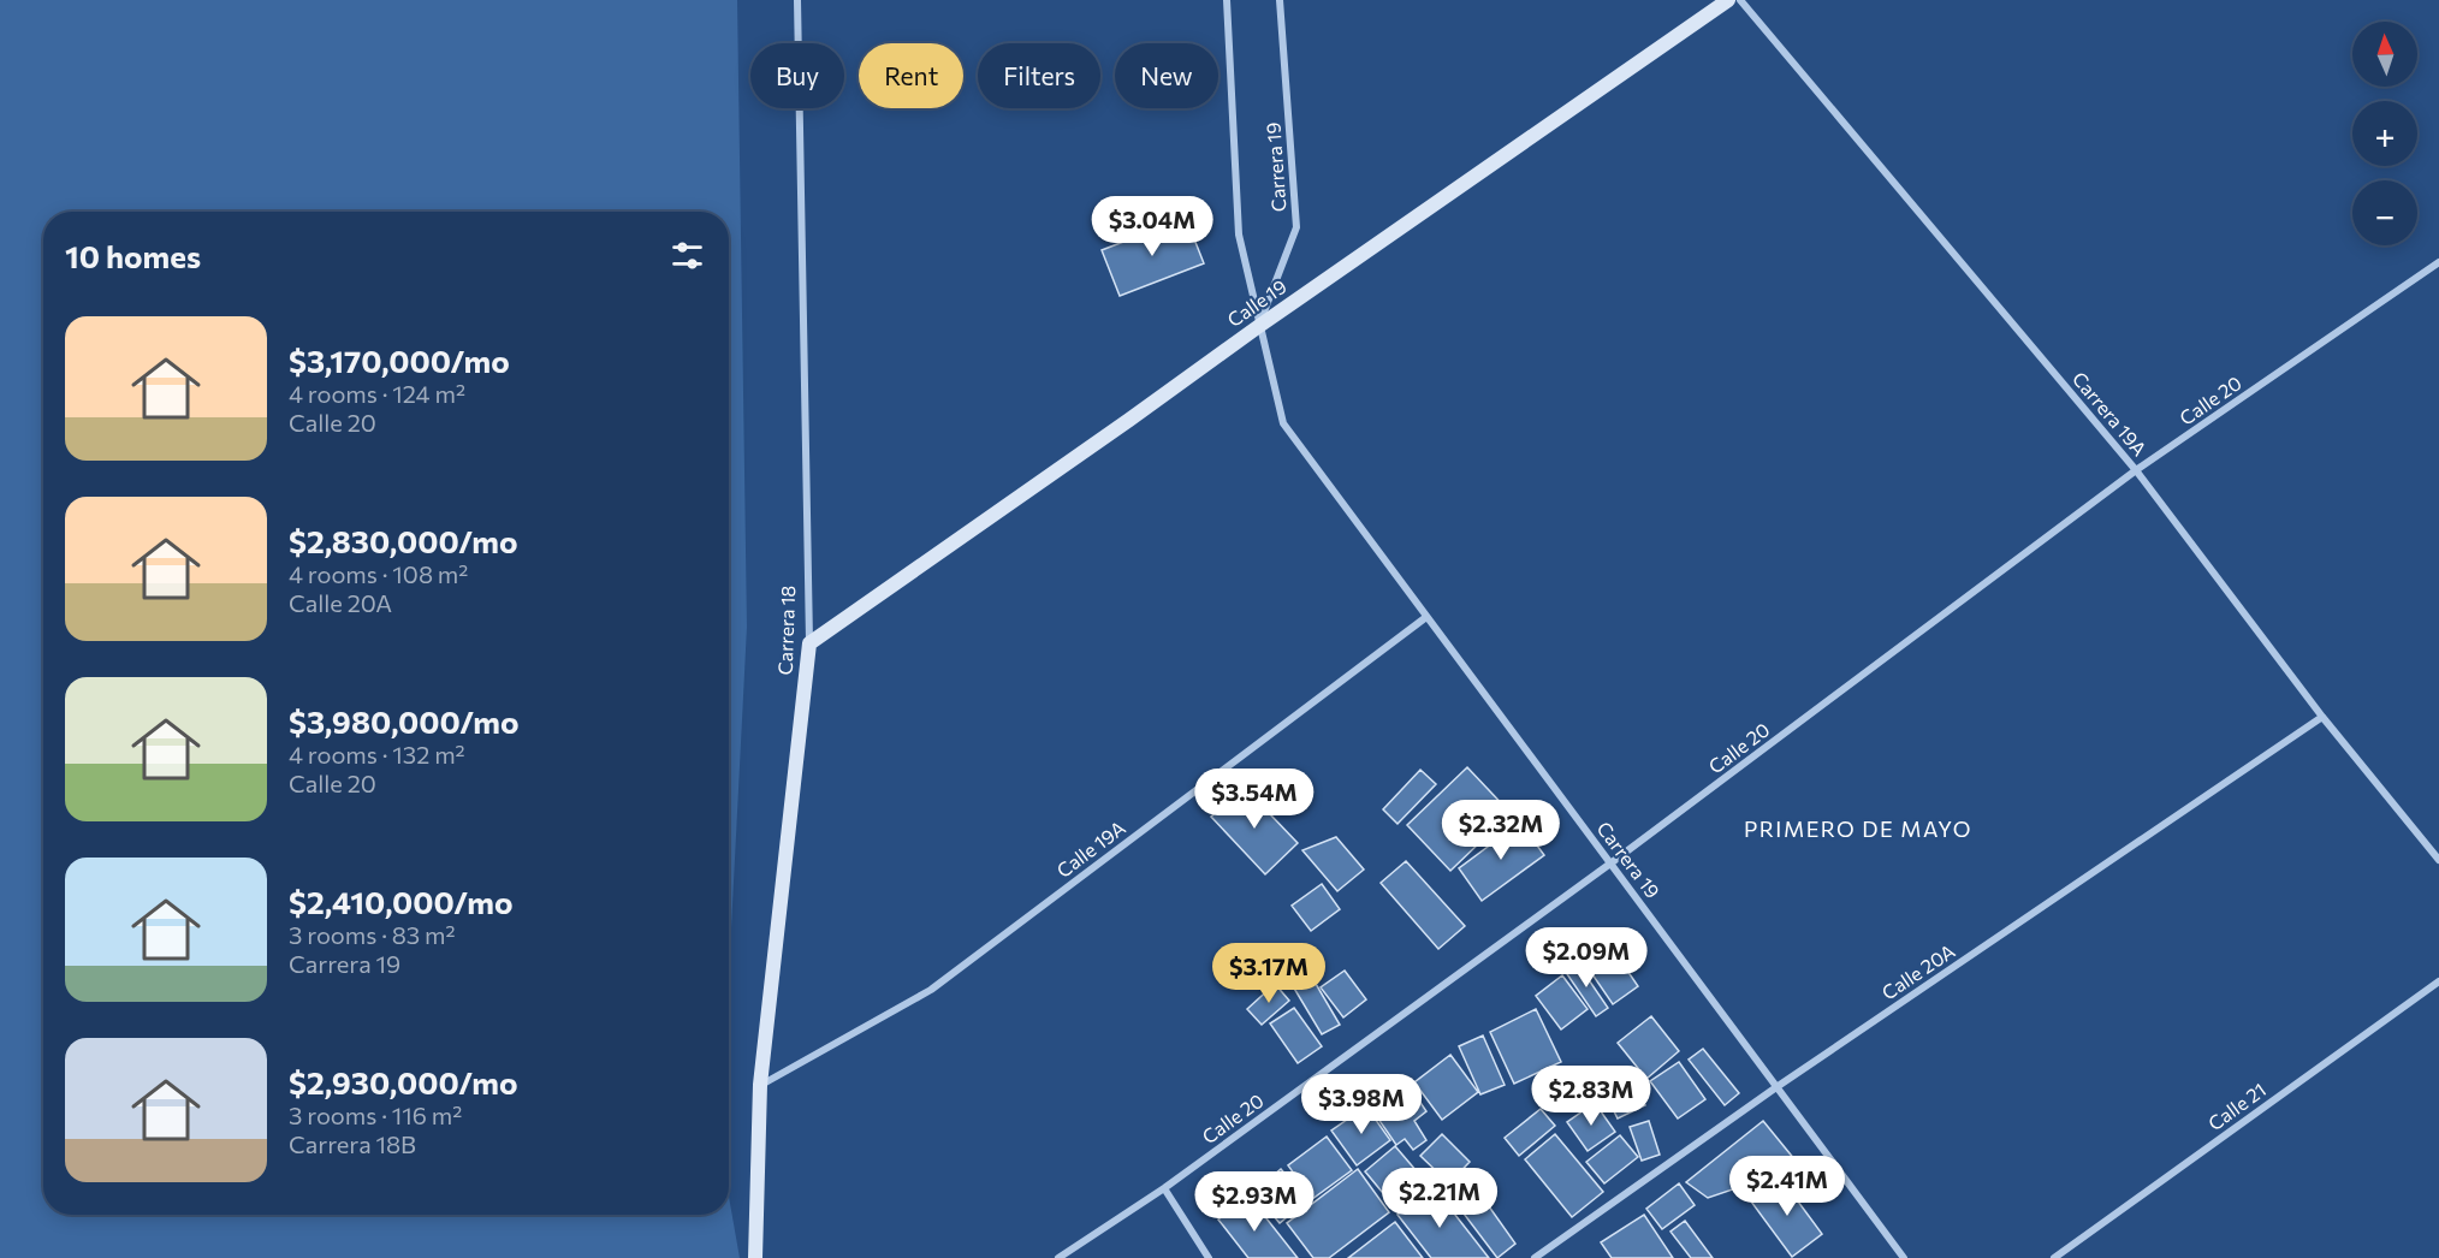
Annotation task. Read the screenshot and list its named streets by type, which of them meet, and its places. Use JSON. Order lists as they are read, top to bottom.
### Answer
{
  "streets": {
    "main road": ["Calle 19", "Carrera 18"],
    "street": [
      "Carrera 19",
      "Calle 20",
      "Carrera 19A",
      "Calle 19A",
      "Calle 20A",
      "Calle 21"
    ]
  },
  "crossings": [
    ["Carrera 19", "Calle 19"],
    ["Carrera 19", "Calle 20"],
    ["Carrera 19", "Calle 19A"],
    ["Carrera 19", "Calle 20A"],
    ["Calle 19", "Carrera 18"],
    ["Calle 20", "Carrera 19A"],
    ["Carrera 19A", "Calle 20A"],
    ["Carrera 18", "Calle 19A"]
  ],
  "districts": ["PRIMERO DE MAYO"],
  "north": "top",
  "page": {
    "map_buttons": ["+", "−"],
    "chip": [
      "Buy",
      "Rent",
      "Filters",
      "New"
    ],
    "price": [
      "$3.04M",
      "$3.54M",
      "$2.32M",
      "$2.09M",
      "$3.17M",
      "$2.83M",
      "$3.98M",
      "$2.41M",
      "$2.21M",
      "$2.93M"
    ],
    "heading": "10 homes",
    "list": [
      {
        "name": "$3,170,000/mo",
        "note": "4 rooms · 124 m² · Calle 20"
      },
      {
        "name": "$2,830,000/mo",
        "note": "4 rooms · 108 m² · Calle 20A"
      },
      {
        "name": "$3,980,000/mo",
        "note": "4 rooms · 132 m² · Calle 20"
      },
      {
        "name": "$2,410,000/mo",
        "note": "3 rooms · 83 m² · Carrera 19"
      },
      {
        "name": "$2,930,000/mo",
        "note": "3 rooms · 116 m² · Carrera 18B"
      }
    ]
  }
}
